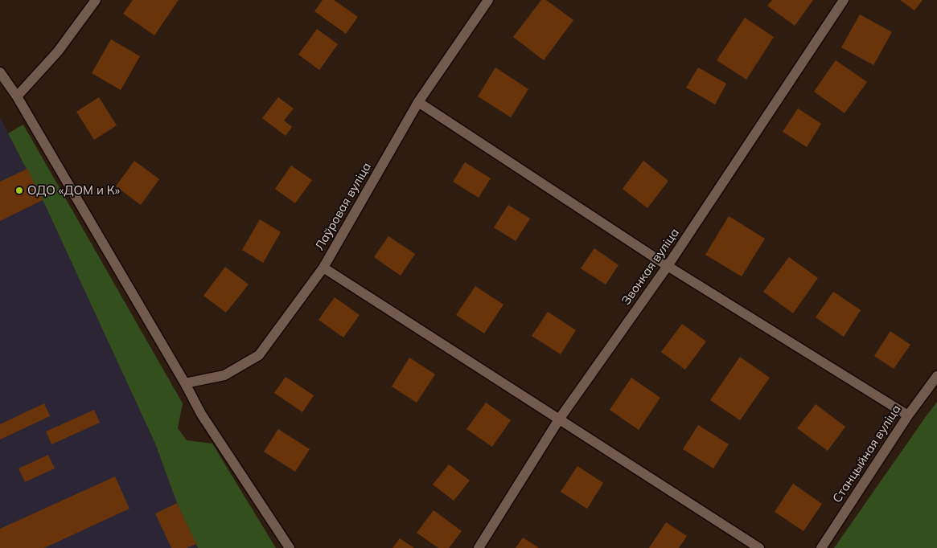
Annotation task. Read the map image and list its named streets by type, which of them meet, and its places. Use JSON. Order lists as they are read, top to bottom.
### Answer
{
  "streets": {
    "street": ["Лаўровая вуліца", "Звонкая вуліца", "Станцыйная вуліца"]
  },
  "places": ["ОДО «ДОМ и К»"]
}
